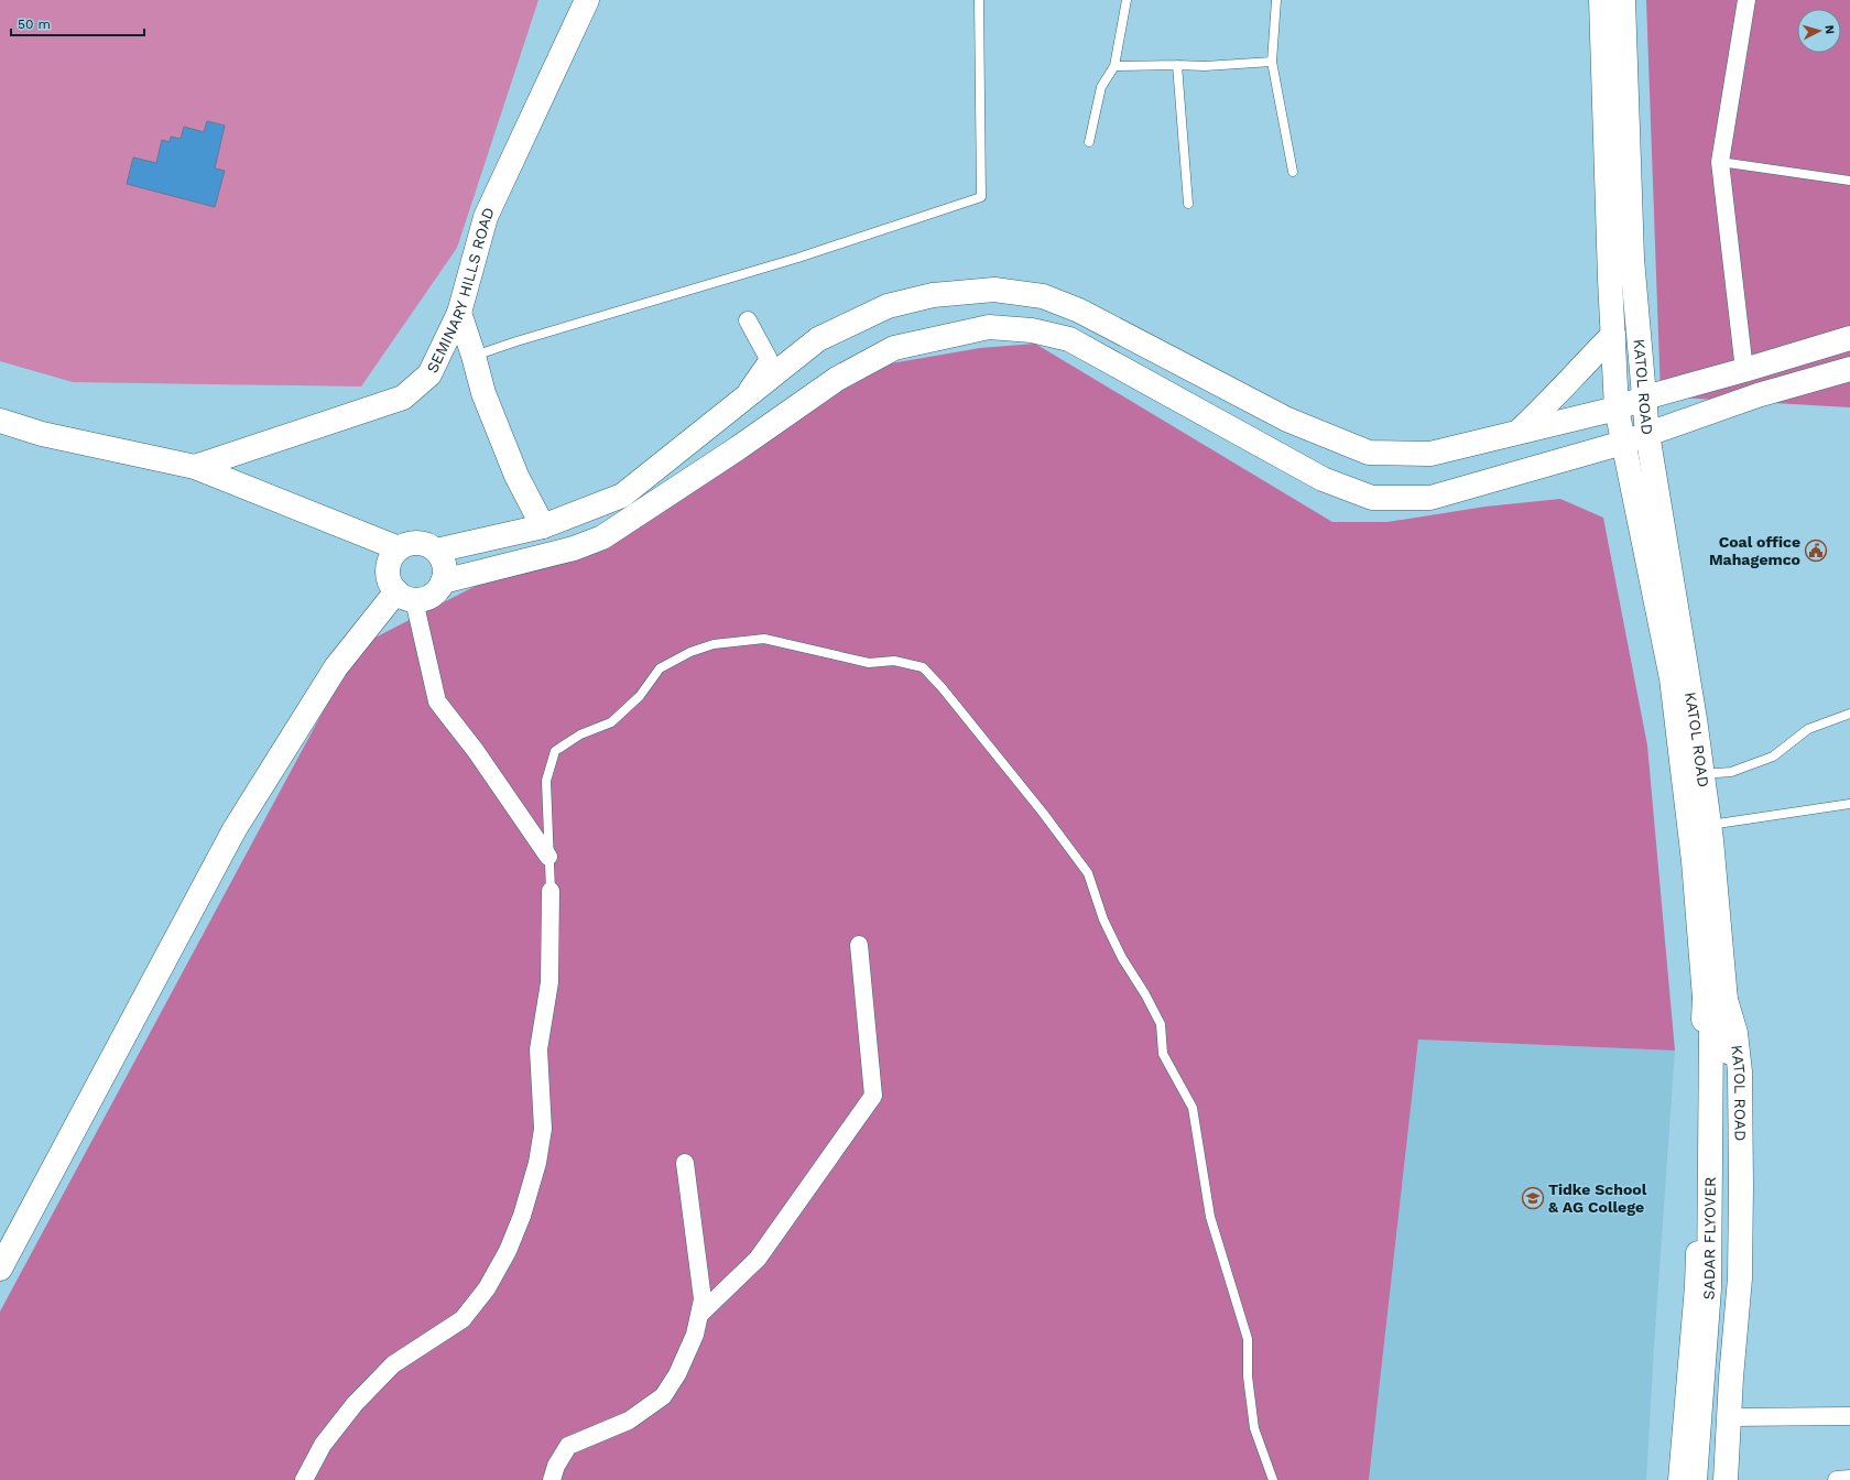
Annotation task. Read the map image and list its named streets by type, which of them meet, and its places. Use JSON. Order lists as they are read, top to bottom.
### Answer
{
  "streets": {
    "main road": ["SEMINARY HILLS ROAD", "KATOL ROAD", "SADAR FLYOVER"]
  },
  "crossings": [
    ["KATOL ROAD", "SADAR FLYOVER"]
  ],
  "places": {
    "public building": ["Coal office Mahagemco"],
    "school or university": ["Tidke School & AG College"]
  },
  "scale_bar": "50 m",
  "north": "right"
}
